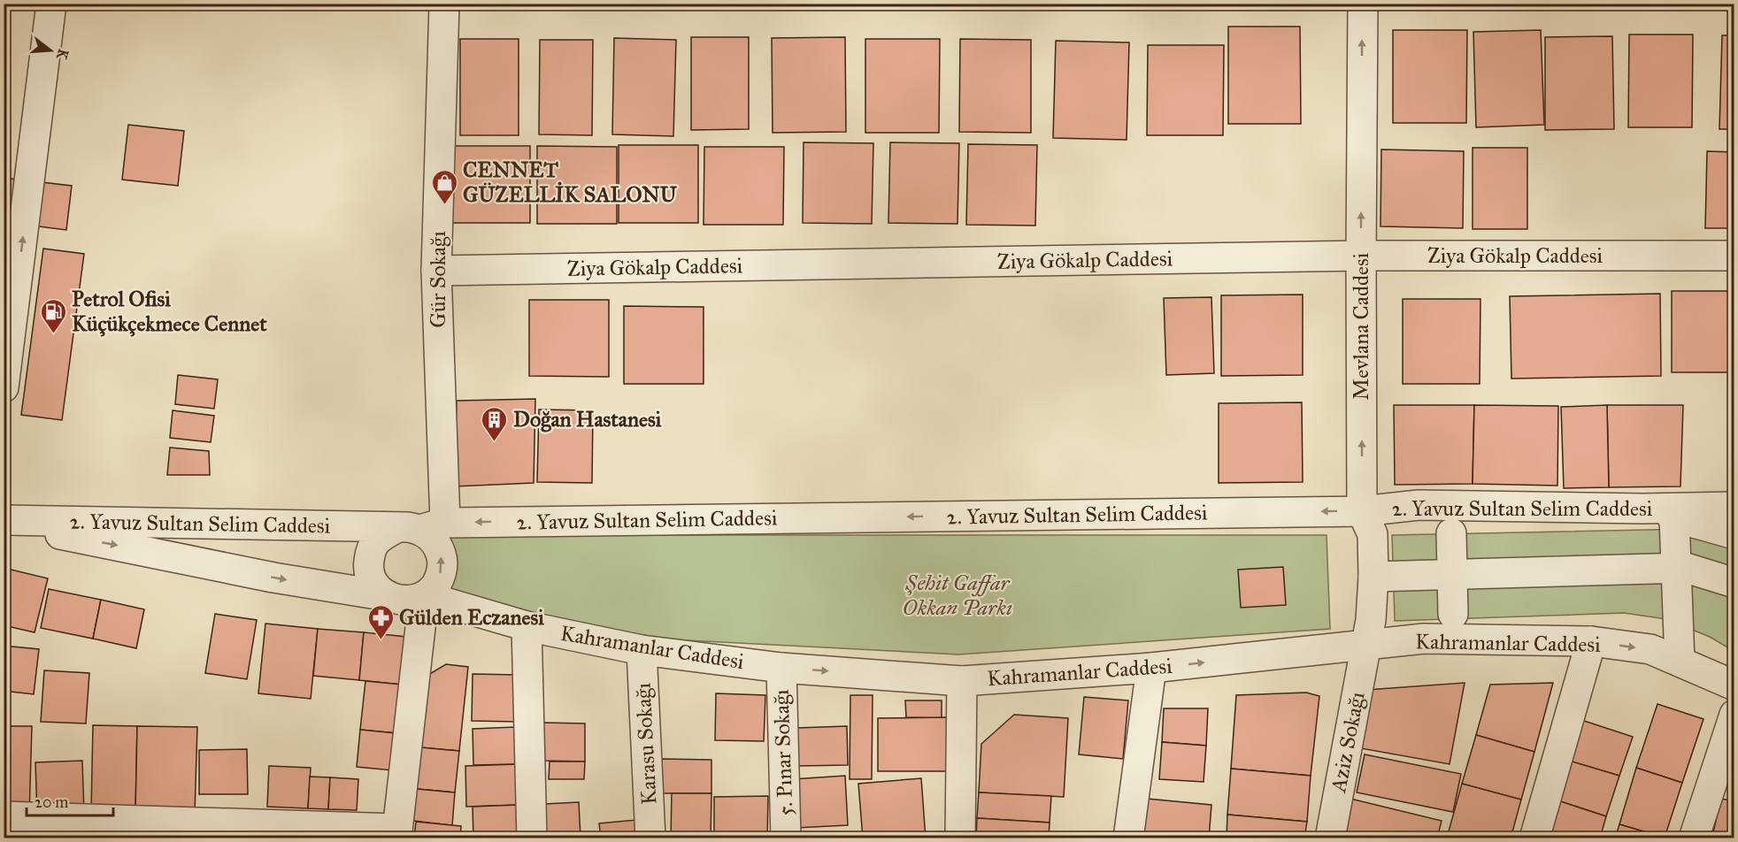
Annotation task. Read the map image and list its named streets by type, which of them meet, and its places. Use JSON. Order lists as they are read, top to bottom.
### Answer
{
  "streets": {
    "street": [
      "Ziya Gökalp Caddesi",
      "Gür Sokağı",
      "Mevlana Caddesi",
      "2. Yavuz Sultan Selim Caddesi",
      "Kahramanlar Caddesi",
      "Aziz Sokağı",
      "Karasu Sokağı",
      "5. Pınar Sokağı"
    ]
  },
  "crossings": [
    ["Ziya Gökalp Caddesi", "Gür Sokağı"],
    ["Ziya Gökalp Caddesi", "Mevlana Caddesi"],
    ["Gür Sokağı", "2. Yavuz Sultan Selim Caddesi"],
    ["Gür Sokağı", "Kahramanlar Caddesi"],
    ["Mevlana Caddesi", "2. Yavuz Sultan Selim Caddesi"],
    ["Mevlana Caddesi", "Kahramanlar Caddesi"],
    ["Mevlana Caddesi", "Aziz Sokağı"],
    ["2. Yavuz Sultan Selim Caddesi", "Kahramanlar Caddesi"],
    ["Kahramanlar Caddesi", "Aziz Sokağı"],
    ["Kahramanlar Caddesi", "Karasu Sokağı"],
    ["Kahramanlar Caddesi", "5. Pınar Sokağı"]
  ],
  "one_way": ["Mevlana Caddesi", "2. Yavuz Sultan Selim Caddesi"],
  "parks": ["Şehit Gaffar Okkan Parkı"],
  "places": {
    "shop": ["CENNET GÜZELLİK SALONU"],
    "fuel station": ["Petrol Ofisi Küçükçekmece Cennet"],
    "building": ["Doğan Hastanesi"],
    "pharmacy": ["Gülden Eczanesi"]
  },
  "scale_bar": "20 m",
  "north": "right"
}
